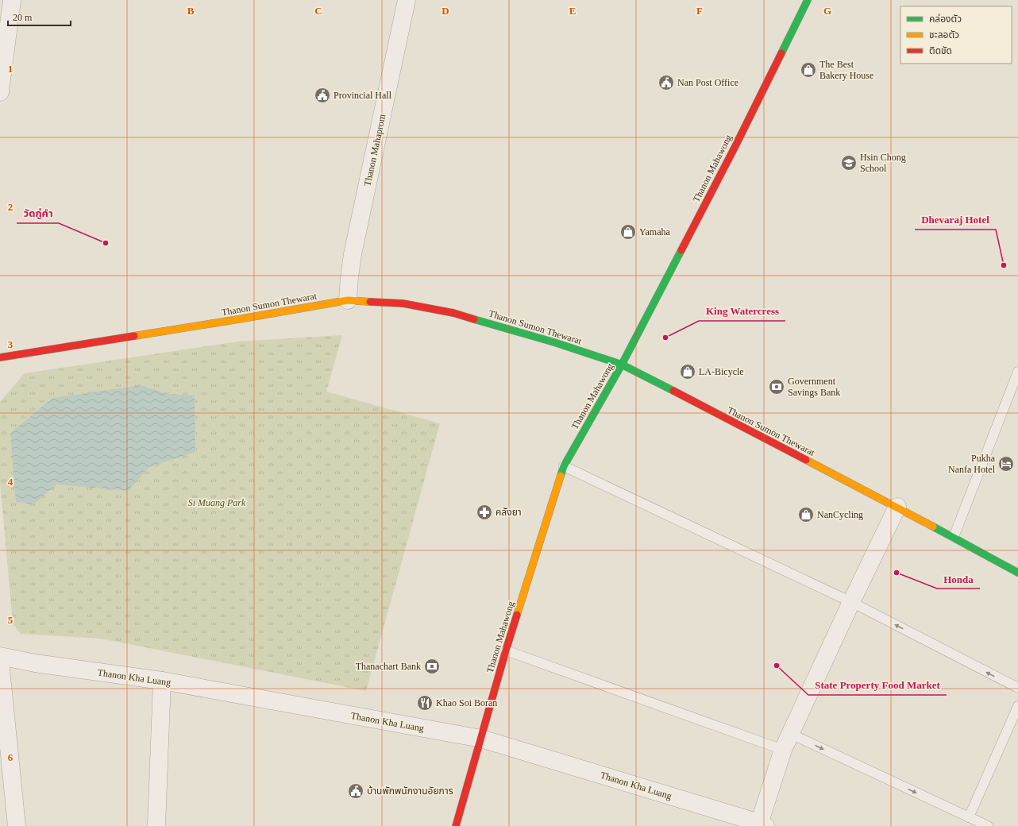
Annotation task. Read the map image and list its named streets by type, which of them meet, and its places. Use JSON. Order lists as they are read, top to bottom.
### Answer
{
  "streets": {
    "street": [
      "Thanon Mahaprom",
      "Thanon Mahawong",
      "Thanon Sumon Thewarat",
      "Thanon Kha Luang"
    ]
  },
  "crossings": [
    ["Thanon Mahaprom", "Thanon Sumon Thewarat"],
    ["Thanon Mahawong", "Thanon Sumon Thewarat"],
    ["Thanon Mahawong", "Thanon Kha Luang"]
  ],
  "parks": ["Si Muang Park"],
  "places": {
    "shop": [
      "The Best Bakery House",
      "Yamaha",
      "LA-Bicycle",
      "NanCycling"
    ],
    "public building": ["Nan Post Office", "Provincial Hall", "บ้านพักพนักงานอัยการ"],
    "school or university": ["Hsin Chong School"],
    "other": [
      "วัดกู่คำ",
      "Dhevaraj Hotel",
      "King Watercress",
      "Honda",
      "State Property Food Market"
    ],
    "bank": ["Government Savings Bank", "Thanachart Bank"],
    "hotel": ["Pukha Nanfa Hotel"],
    "pharmacy": ["คลังยา"],
    "restaurant": ["Khao Soi Boran"]
  },
  "legend": ["คล่องตัว", "ชะลอตัว", "ติดขัด"],
  "scale_bar": "20 m",
  "grid": {
    "columns": [
      "B",
      "C",
      "D",
      "E",
      "F",
      "G"
    ],
    "rows": [
      "1",
      "2",
      "3",
      "4",
      "5",
      "6"
    ]
  }
}
